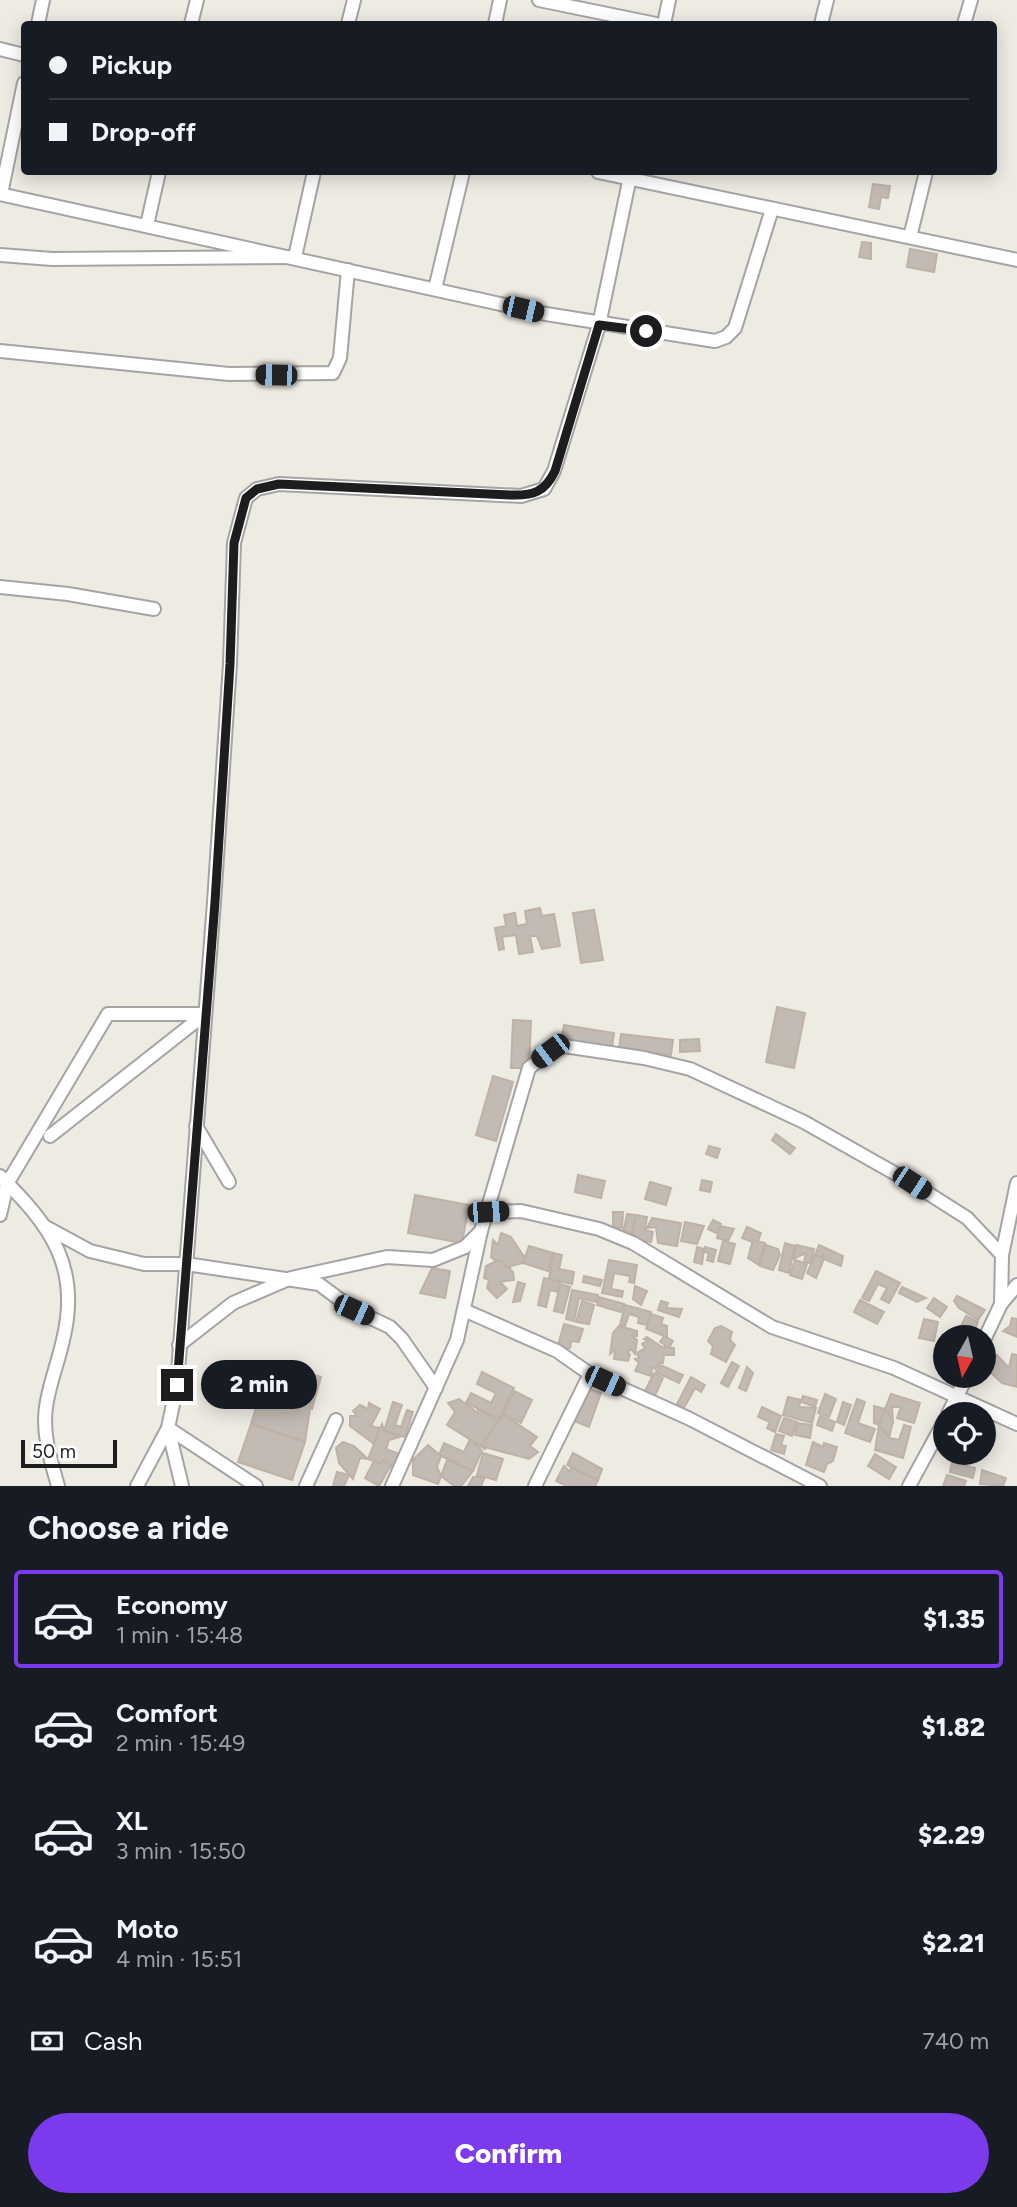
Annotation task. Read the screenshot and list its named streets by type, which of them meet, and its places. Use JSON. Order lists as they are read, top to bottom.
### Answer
{
  "scale_bar": "50 m",
  "north": "bottom",
  "page": {
    "banner": ["Pickup", "Drop-off"],
    "bubble": "2 min",
    "scale": "50 m",
    "heading": "Choose a ride",
    "list": [
      {
        "name": "Economy",
        "note": "1 min · 15:48",
        "value": "$1.35"
      },
      {
        "name": "Comfort",
        "note": "2 min · 15:49",
        "value": "$1.82"
      },
      {
        "name": "XL",
        "note": "3 min · 15:50",
        "value": "$2.29"
      },
      {
        "name": "Moto",
        "note": "4 min · 15:51",
        "value": "$2.21"
      }
    ],
    "pay": ["Cash", "740 m"],
    "buttons": "Confirm"
  }
}
